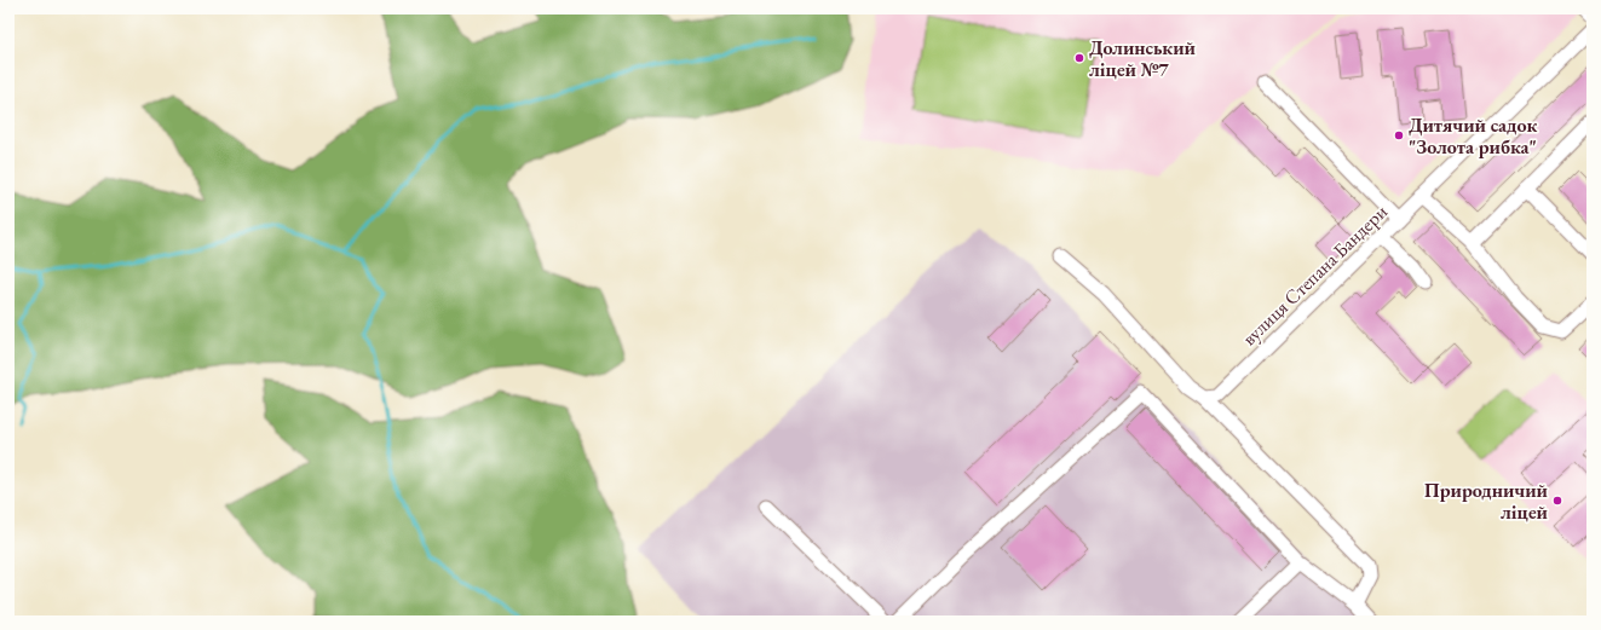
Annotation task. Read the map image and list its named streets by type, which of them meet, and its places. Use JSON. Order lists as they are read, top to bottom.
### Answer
{
  "streets": {
    "street": ["вулиця Степана Бандери"]
  },
  "places": ["Долинський ліцей №7", "Дитячий садок \"Золота рибка\"", "Природничий ліцей"]
}
